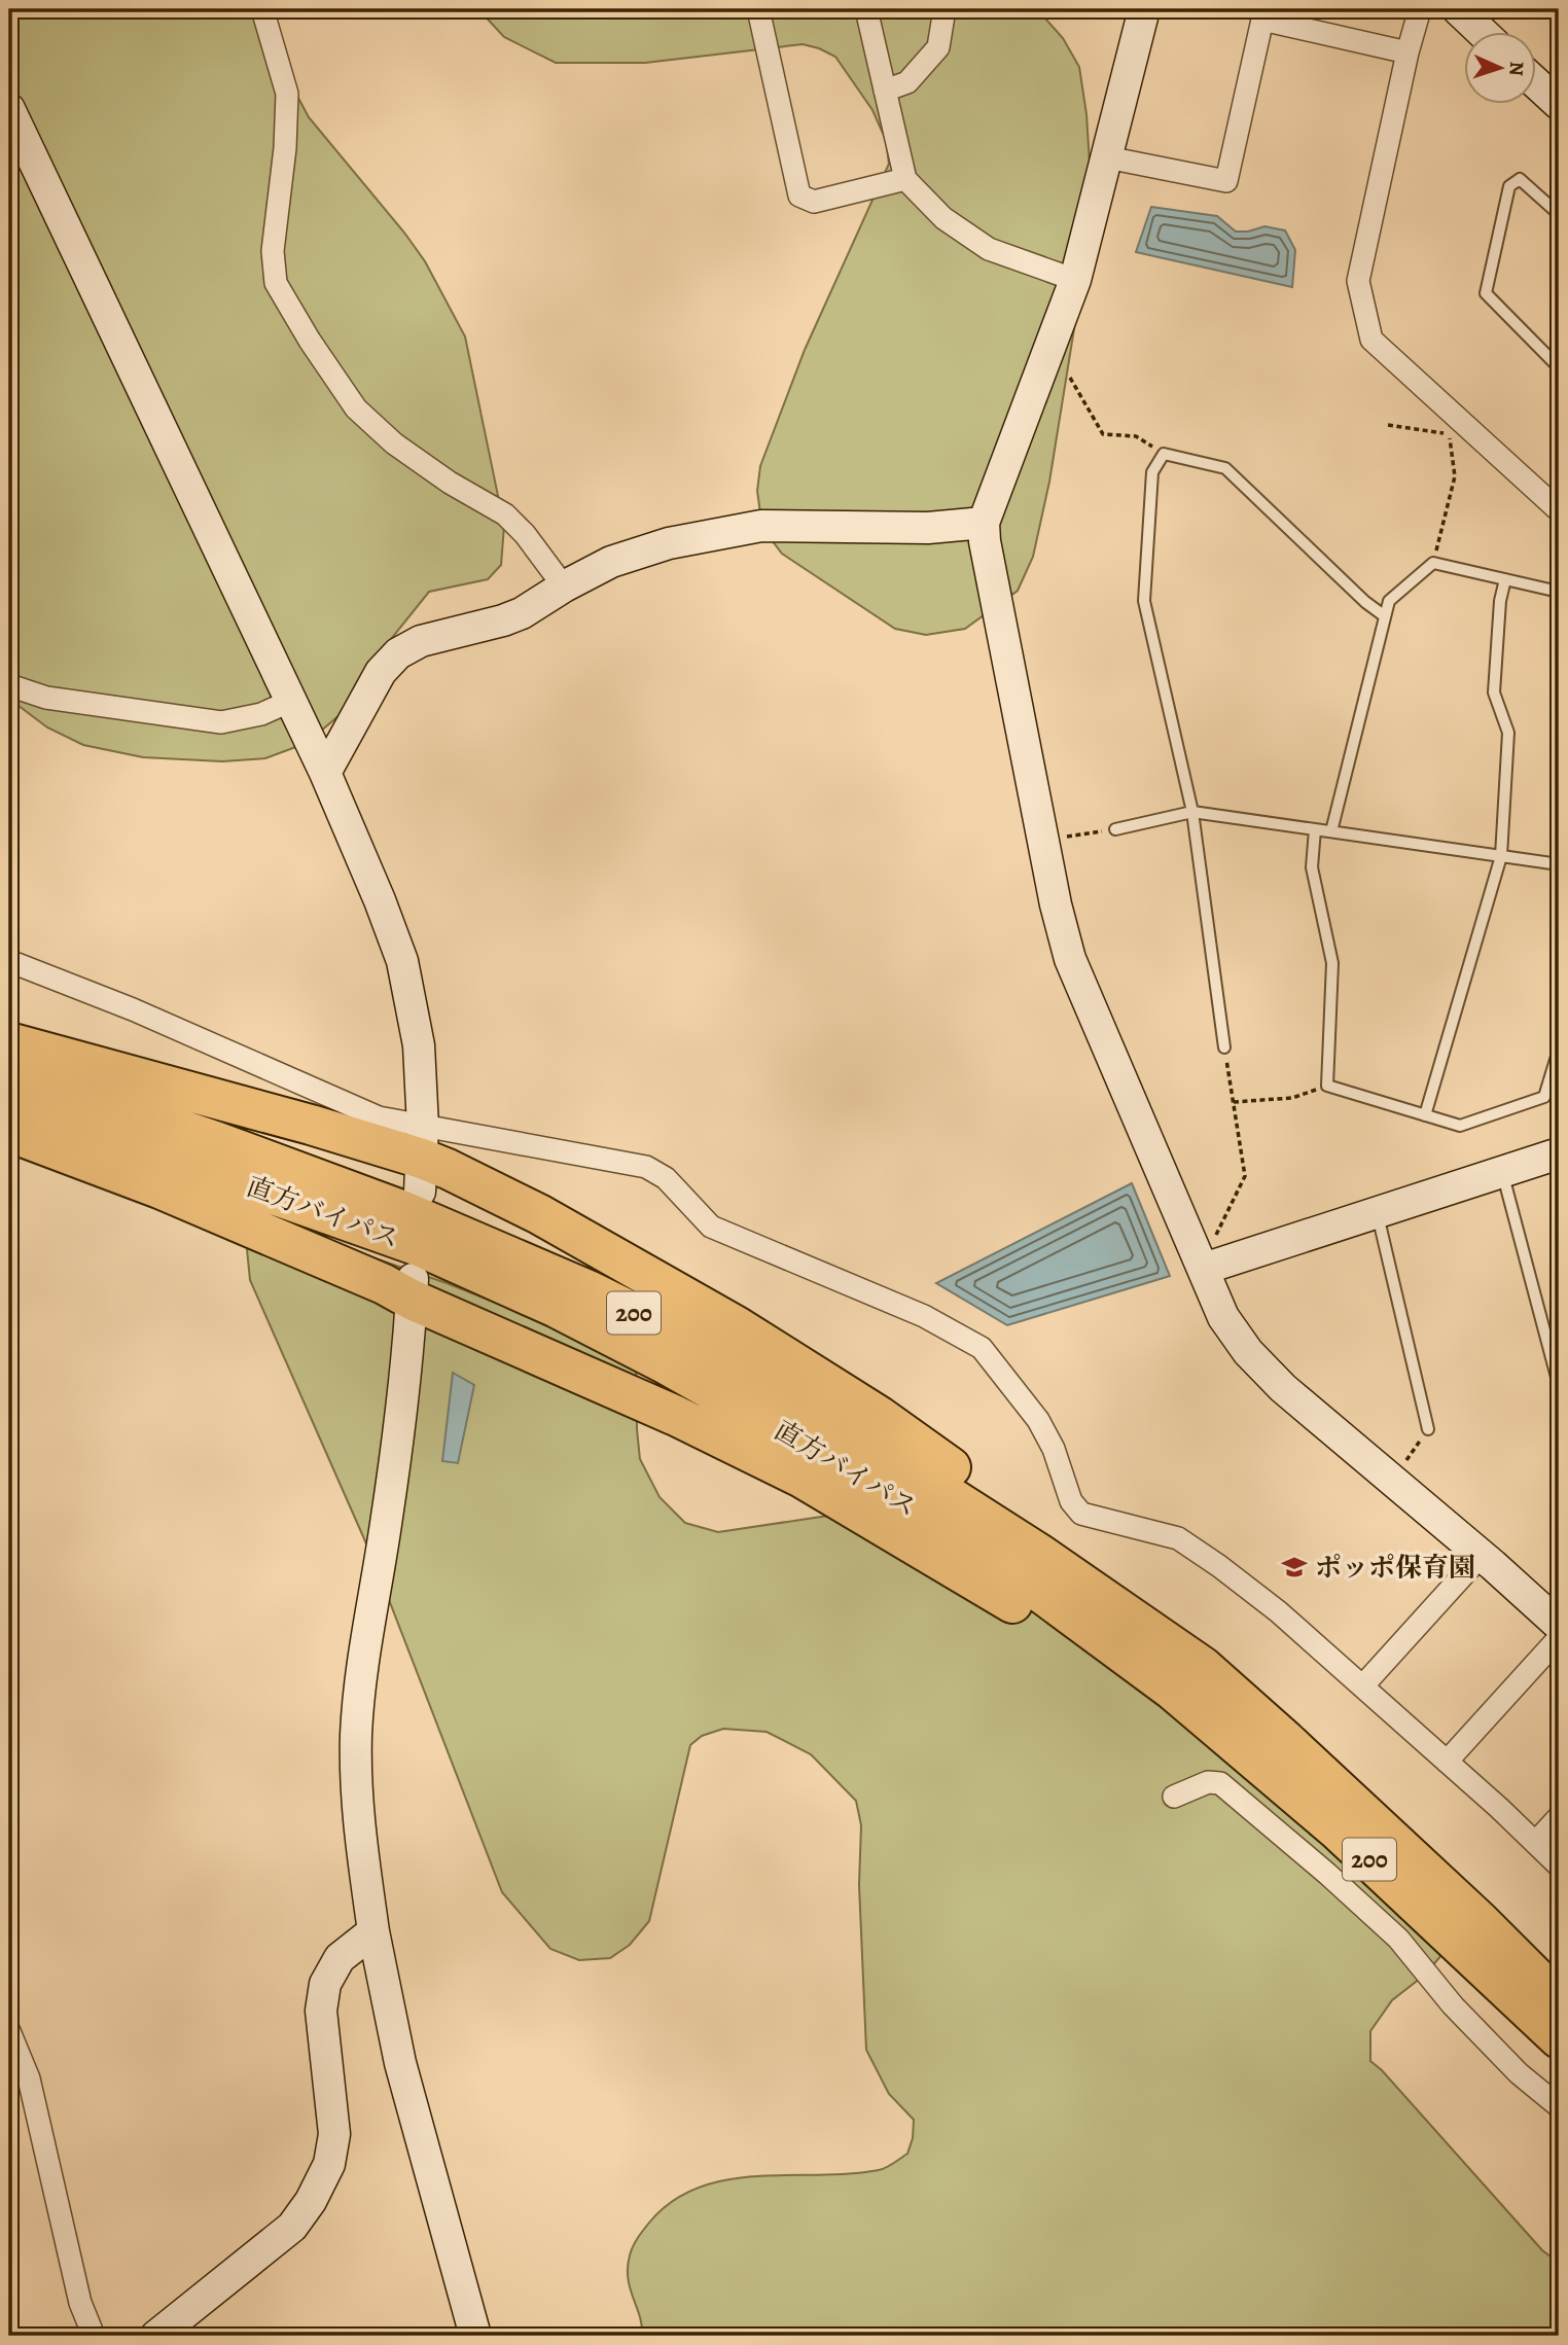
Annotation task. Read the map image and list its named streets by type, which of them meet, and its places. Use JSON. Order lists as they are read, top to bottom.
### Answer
{
  "streets": {
    "highway": ["直方バイパス", "200"]
  },
  "places": {
    "school or university": ["ポッポ保育園"]
  },
  "north": "right"
}
